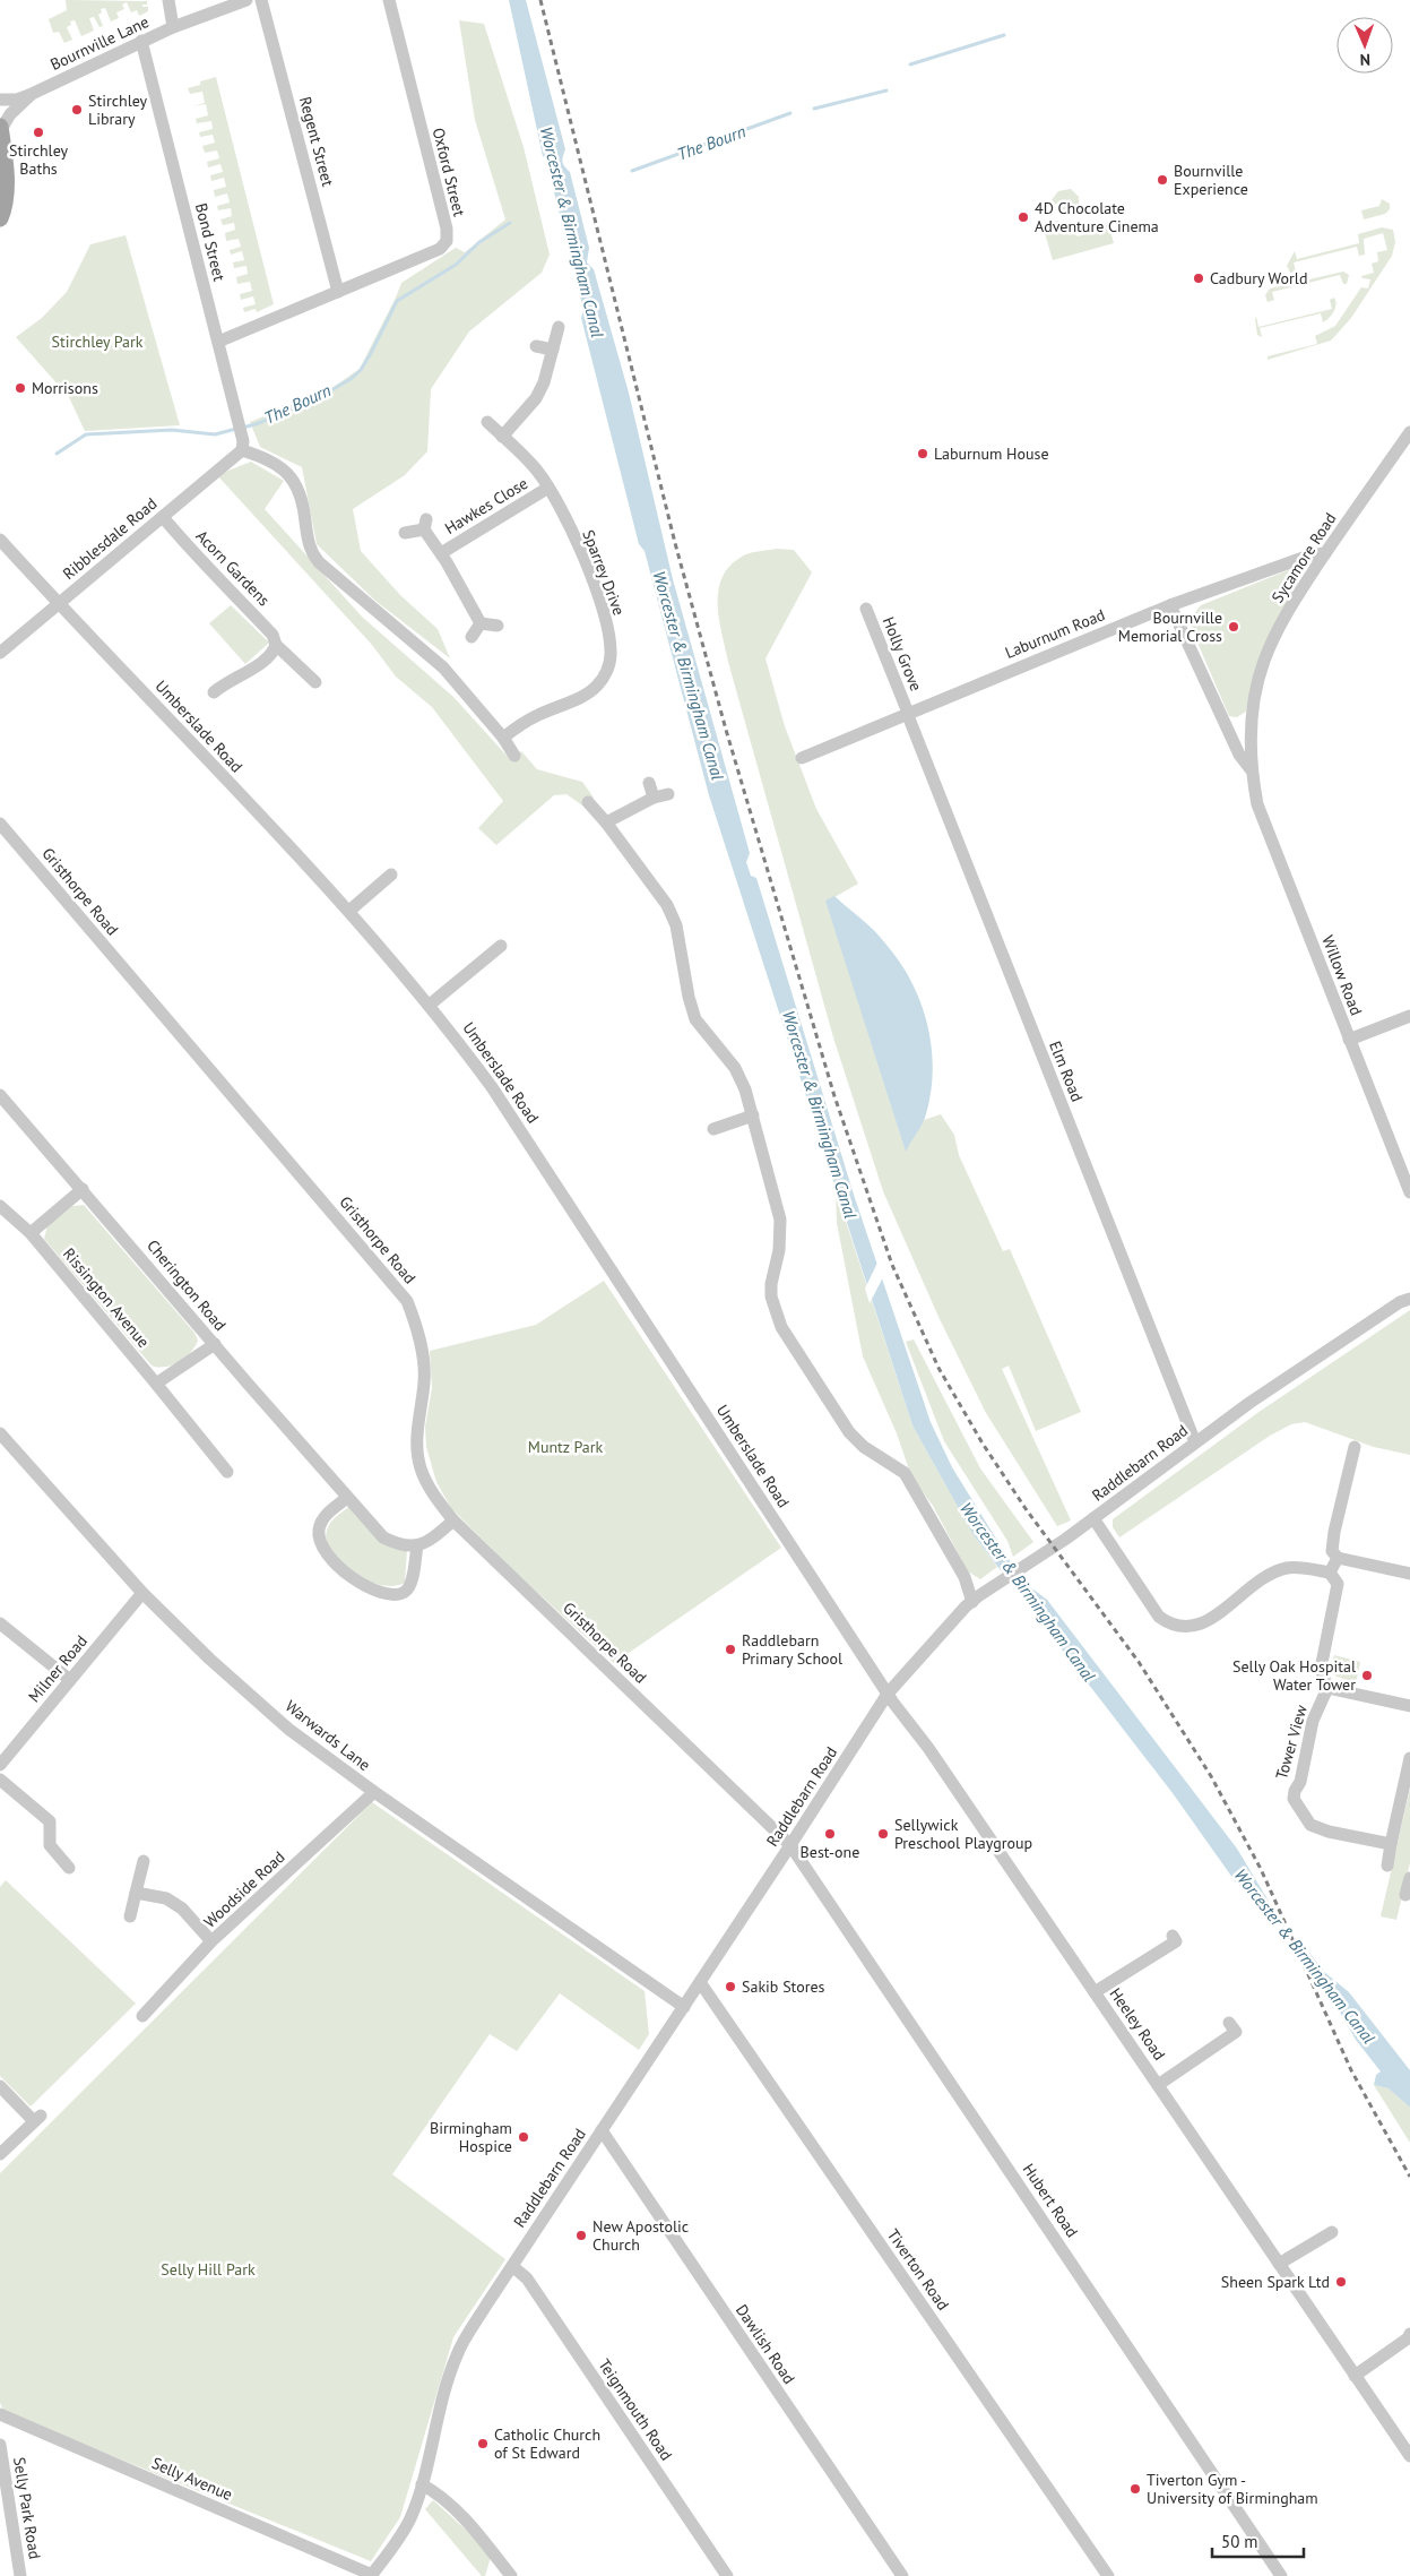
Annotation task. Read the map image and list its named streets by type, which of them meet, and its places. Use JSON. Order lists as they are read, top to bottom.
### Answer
{
  "streets": {
    "street": [
      "Bournville Lane",
      "Regent Street",
      "Oxford Street",
      "Bond Street",
      "Hawkes Close",
      "Ribblesdale Road",
      "Sycamore Road",
      "Acorn Gardens",
      "Sparrey Drive",
      "Laburnum Road",
      "Holly Grove",
      "Umberslade Road",
      "Gristhorpe Road",
      "Willow Road",
      "Elm Road",
      "Cherington Road",
      "Rissington Avenue",
      "Raddlebarn Road",
      "Milner Road",
      "Warwards Lane",
      "Tower View",
      "Woodside Road",
      "Heeley Road",
      "Hubert Road",
      "Tiverton Road",
      "Dawlish Road",
      "Teignmouth Road",
      "Selly Avenue",
      "Selly Park Road"
    ]
  },
  "crossings": [
    ["Bournville Lane", "Bond Street"],
    ["Regent Street", "Oxford Street"],
    ["Oxford Street", "Bond Street"],
    ["Bond Street", "Ribblesdale Road"],
    ["Hawkes Close", "Sparrey Drive"],
    ["Ribblesdale Road", "Acorn Gardens"],
    ["Ribblesdale Road", "Umberslade Road"],
    ["Sycamore Road", "Laburnum Road"],
    ["Sycamore Road", "Willow Road"],
    ["Laburnum Road", "Holly Grove"],
    ["Laburnum Road", "Willow Road"],
    ["Laburnum Road", "Elm Road"],
    ["Holly Grove", "Elm Road"],
    ["Umberslade Road", "Raddlebarn Road"],
    ["Umberslade Road", "Heeley Road"],
    ["Gristhorpe Road", "Raddlebarn Road"],
    ["Gristhorpe Road", "Hubert Road"],
    ["Elm Road", "Raddlebarn Road"],
    ["Raddlebarn Road", "Warwards Lane"],
    ["Raddlebarn Road", "Heeley Road"],
    ["Raddlebarn Road", "Hubert Road"],
    ["Raddlebarn Road", "Tiverton Road"],
    ["Raddlebarn Road", "Dawlish Road"],
    ["Raddlebarn Road", "Teignmouth Road"],
    ["Raddlebarn Road", "Selly Avenue"],
    ["Milner Road", "Warwards Lane"],
    ["Warwards Lane", "Woodside Road"]
  ],
  "water": ["The Bourn", "Worcester & Birmingham Canal"],
  "parks": ["Stirchley Park", "Muntz Park", "Selly Hill Park"],
  "places": [
    "Stirchley Library",
    "Stirchley Baths",
    "Bournville Experience",
    "4D Chocolate Adventure Cinema",
    "Cadbury World",
    "Morrisons",
    "Laburnum House",
    "Bournville Memorial Cross",
    "Raddlebarn Primary School",
    "Selly Oak Hospital Water Tower",
    "Best-one",
    "Sellywick Preschool Playgroup",
    "Sakib Stores",
    "Birmingham Hospice",
    "New Apostolic Church",
    "Sheen Spark Ltd",
    "Catholic Church of St Edward",
    "Tiverton Gym - University of Birmingham"
  ],
  "scale_bar": "50 m",
  "north": "bottom"
}
